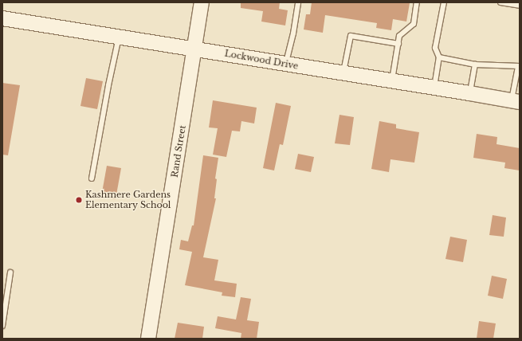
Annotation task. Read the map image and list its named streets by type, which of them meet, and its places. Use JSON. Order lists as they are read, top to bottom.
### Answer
{
  "streets": {
    "main road": ["Lockwood Drive", "Rand Street"]
  },
  "crossings": [
    ["Lockwood Drive", "Rand Street"]
  ],
  "places": ["Kashmere Gardens Elementary School"]
}
